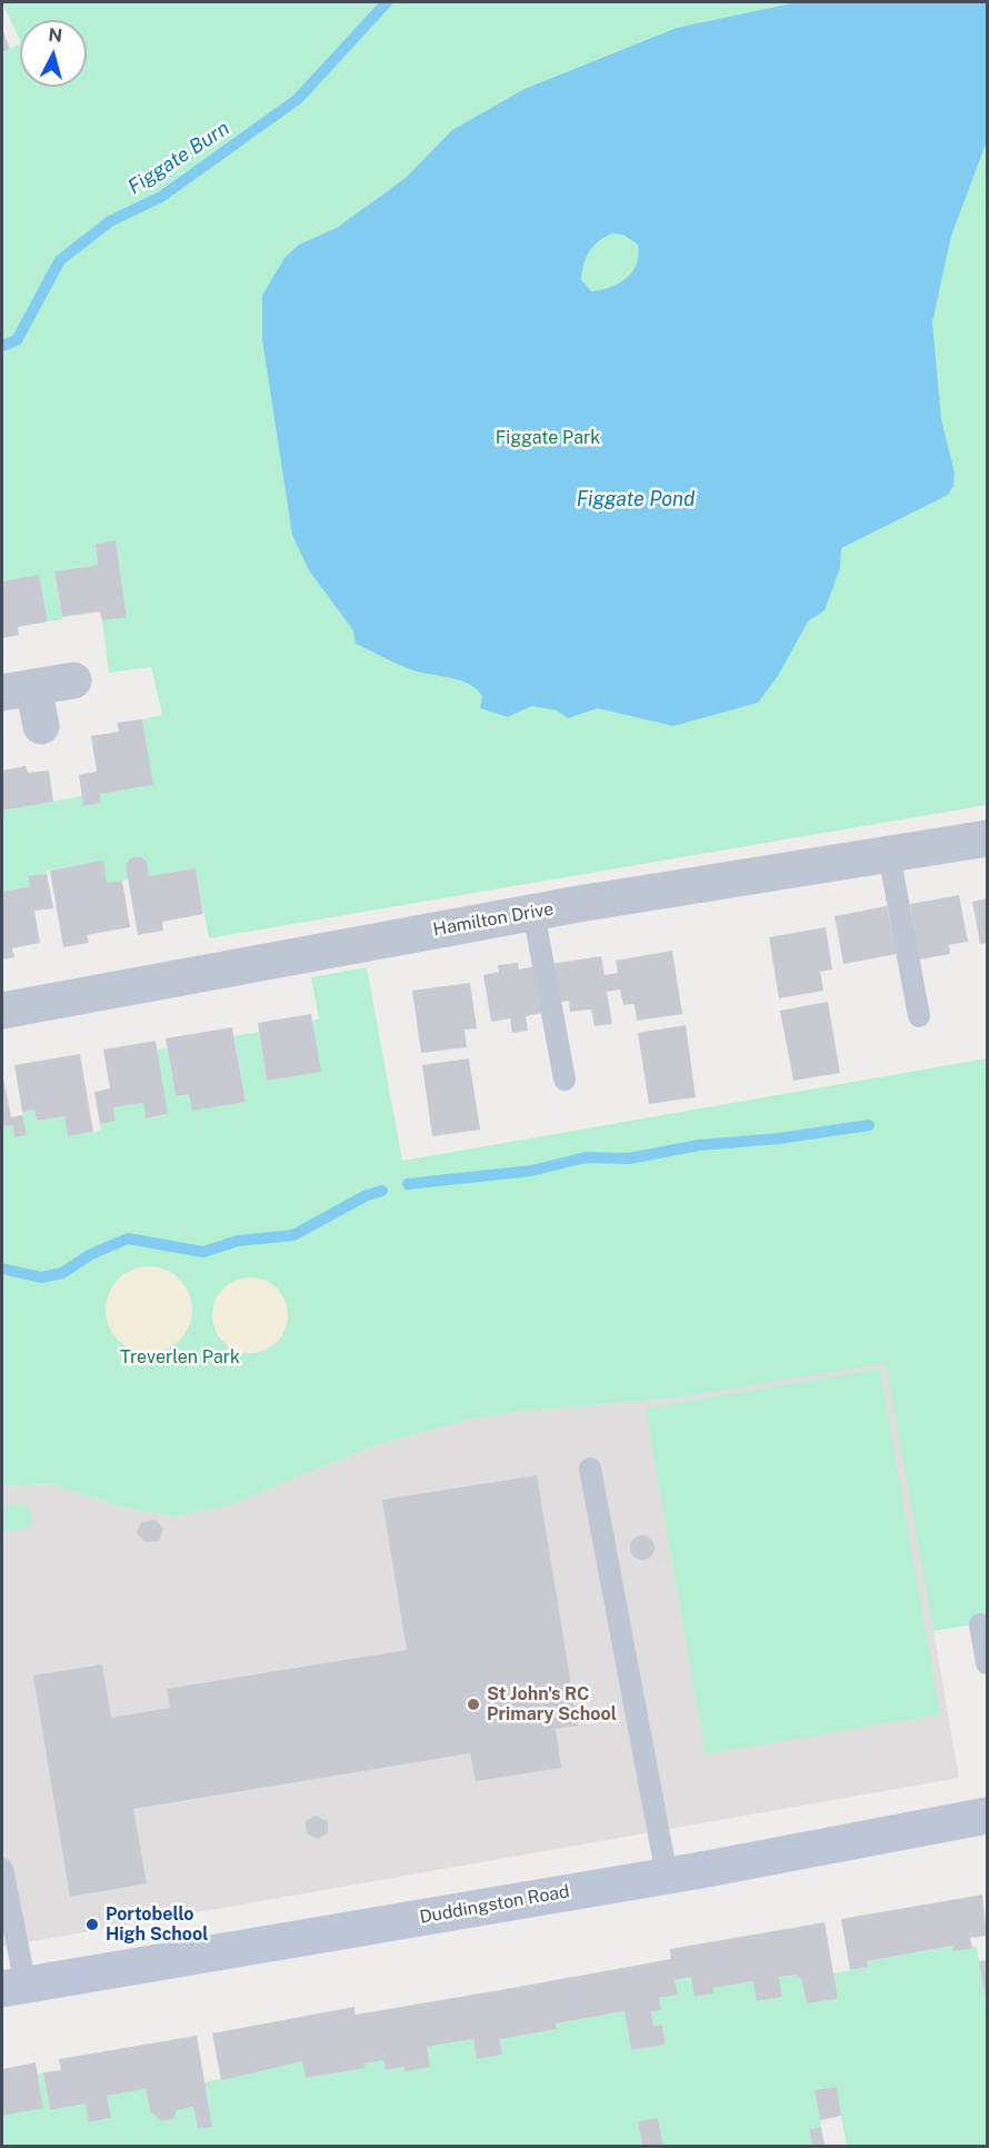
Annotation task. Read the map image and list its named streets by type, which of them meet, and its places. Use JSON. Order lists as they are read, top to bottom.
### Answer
{
  "streets": {
    "street": ["Hamilton Drive", "Duddingston Road"]
  },
  "water": ["Figgate Burn", "Figgate Pond"],
  "parks": ["Figgate Park", "Treverlen Park"],
  "places": ["St John's RC Primary School", "Portobello High School"],
  "north": "top"
}
